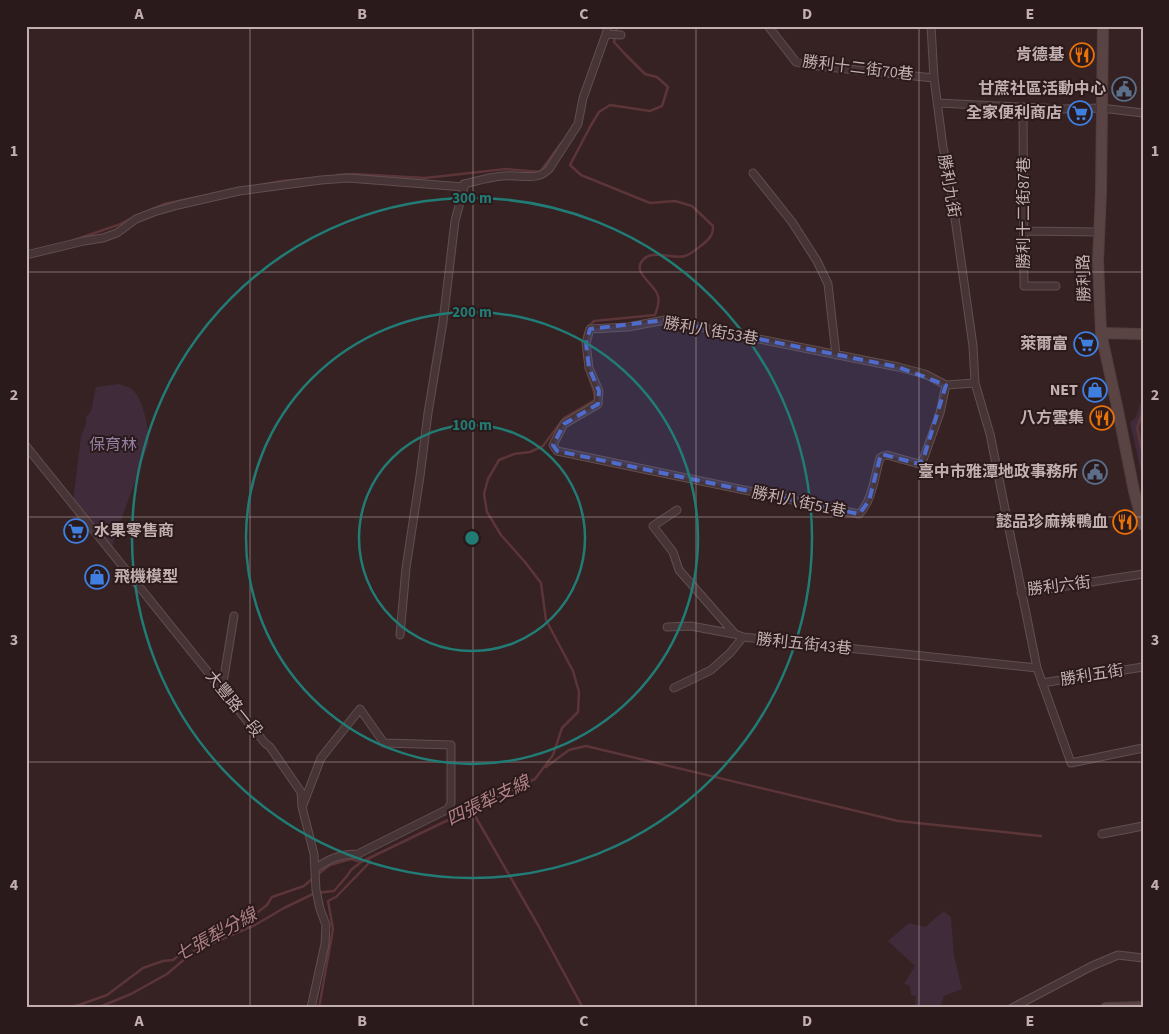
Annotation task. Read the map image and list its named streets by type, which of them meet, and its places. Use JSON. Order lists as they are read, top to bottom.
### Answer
{
  "streets": {
    "street": [
      "勝利十二街70巷",
      "勝利九街",
      "勝利十二街87巷",
      "勝利路",
      "勝利八街53巷",
      "勝利八街51巷",
      "勝利六街",
      "勝利五街43巷",
      "勝利五街",
      "大豐路一段"
    ]
  },
  "crossings": [
    ["勝利十二街70巷", "勝利九街"],
    ["勝利九街", "勝利六街"],
    ["勝利八街53巷", "勝利八街51巷"],
    ["勝利六街", "勝利五街"],
    ["勝利五街43巷", "勝利五街"]
  ],
  "water": ["四張犁支線", "七張犁分線"],
  "parks": ["保育林"],
  "places": {
    "restaurant": ["肯德基", "八方雲集", "懿品珍麻辣鴨血"],
    "public building": ["甘蔗社區活動中心", "臺中市雅潭地政事務所"],
    "supermarket": ["全家便利商店", "萊爾富", "水果零售商"],
    "shop": ["NET", "飛機模型"]
  },
  "grid": {
    "columns": [
      "A",
      "B",
      "C",
      "D",
      "E"
    ],
    "rows": [
      "1",
      "2",
      "3",
      "4"
    ]
  },
  "rings": ["300 m", "200 m", "100 m"]
}
